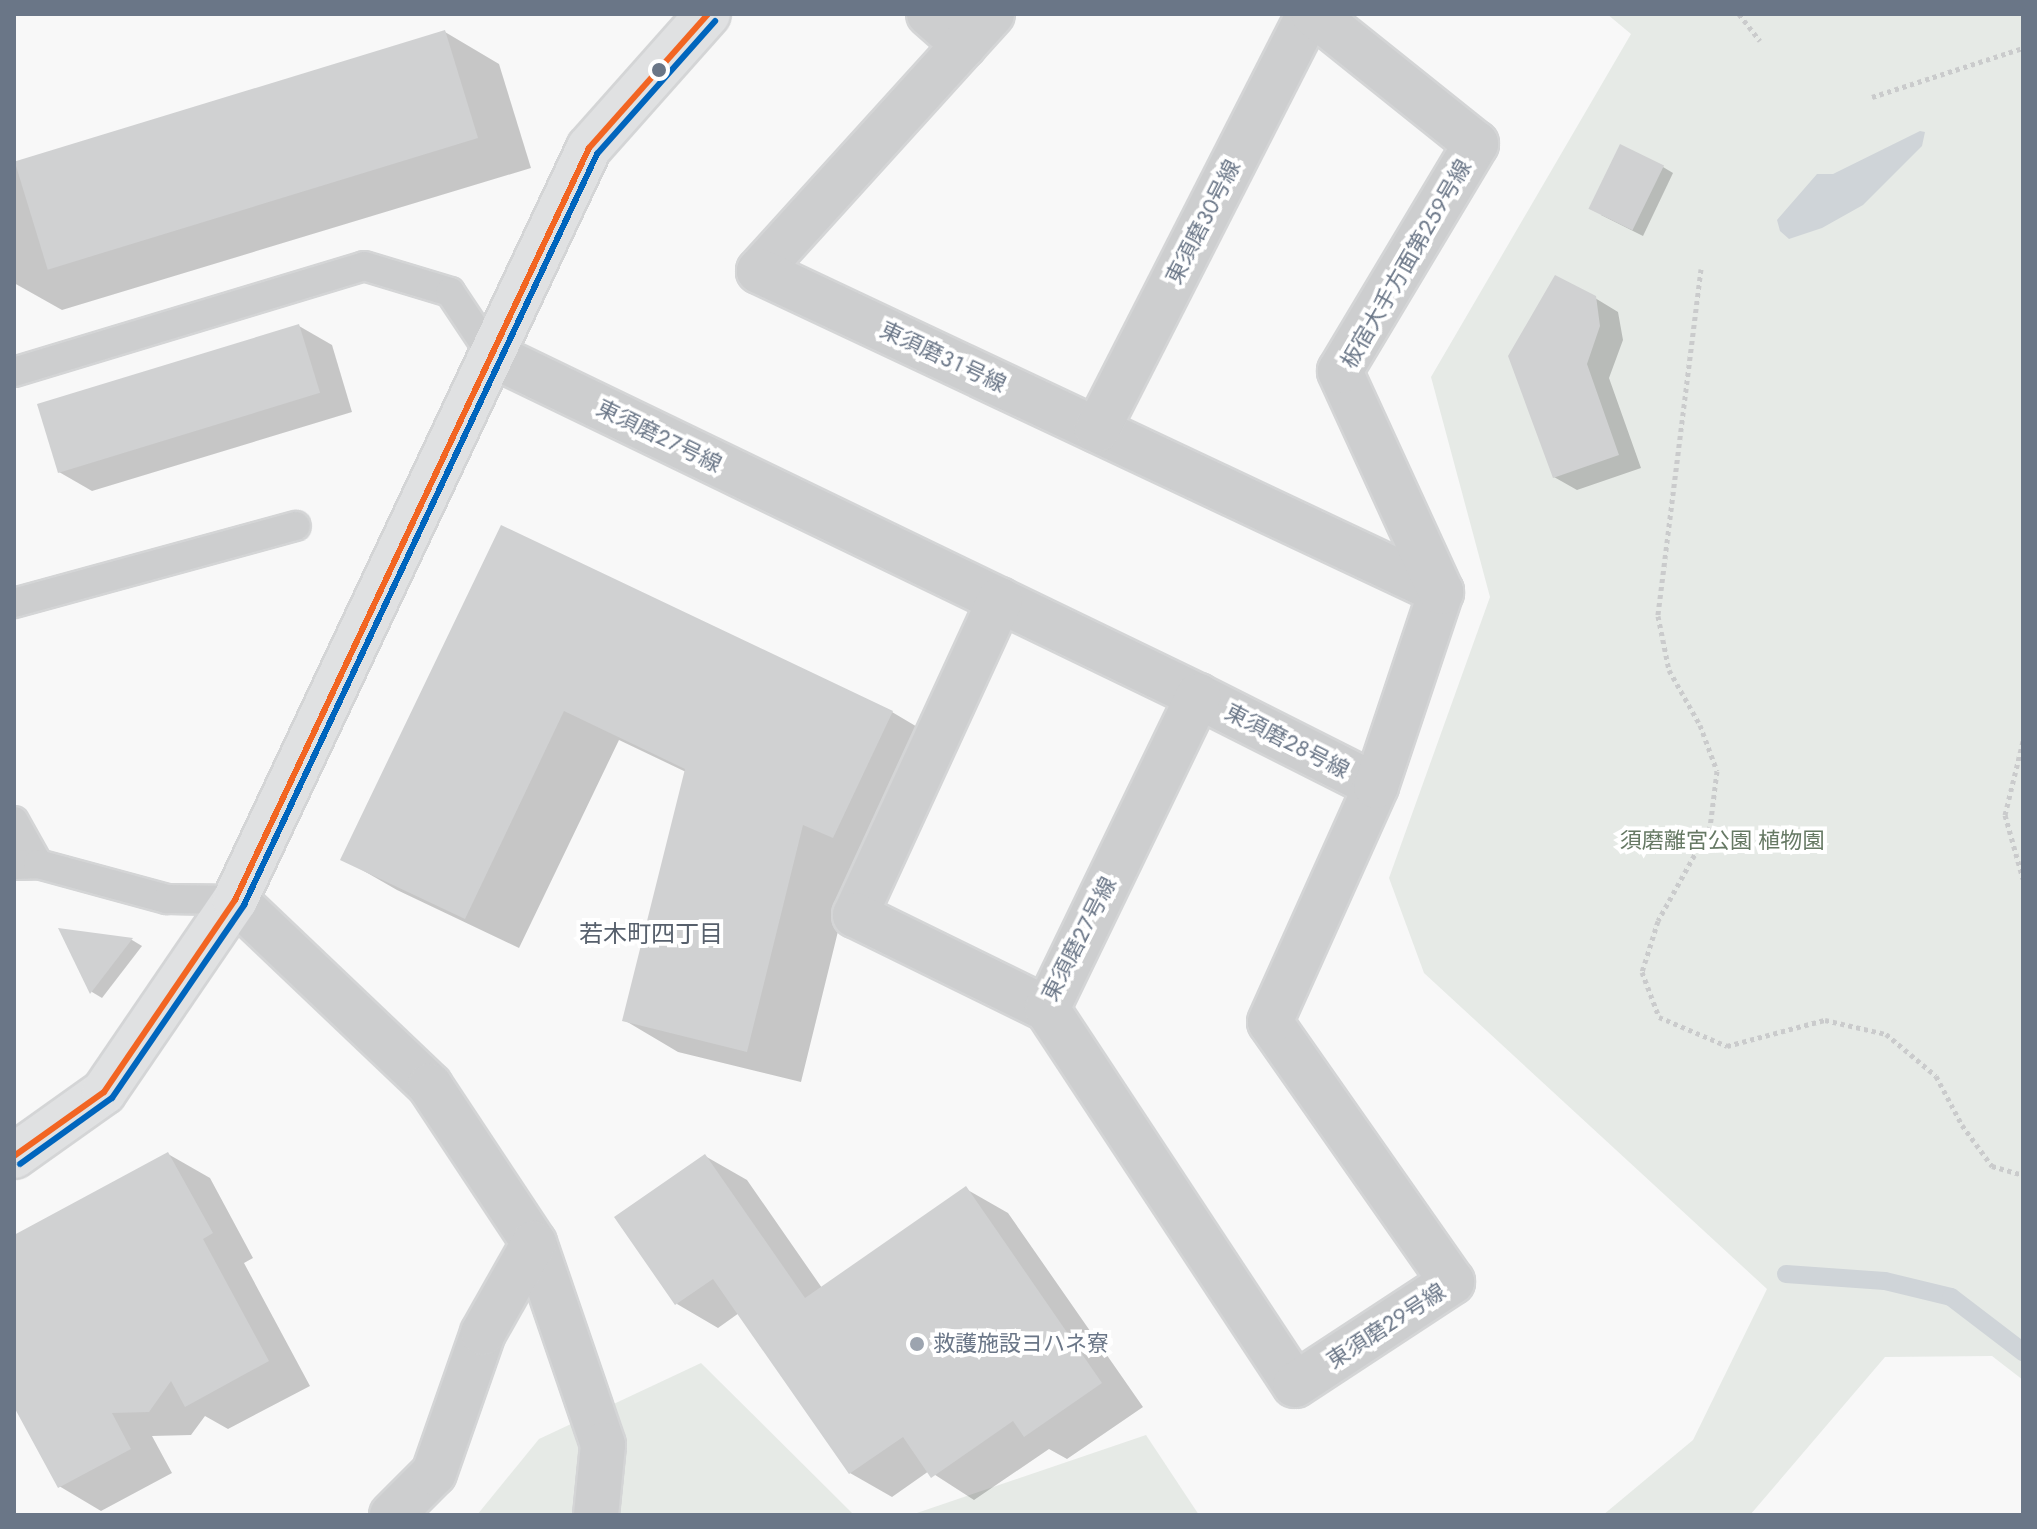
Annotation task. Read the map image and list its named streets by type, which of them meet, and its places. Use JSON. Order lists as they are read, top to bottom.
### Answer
{
  "streets": {
    "street": [
      "東須磨３０号線",
      "板宿大手方面第２５９号線",
      "東須磨３１号線",
      "東須磨２７号線",
      "東須磨２８号線",
      "東須磨２９号線"
    ]
  },
  "crossings": [
    ["東須磨３０号線", "板宿大手方面第２５９号線"],
    ["東須磨３０号線", "東須磨３１号線"],
    ["板宿大手方面第２５９号線", "東須磨３１号線"],
    ["東須磨２７号線", "東須磨２８号線"],
    ["東須磨２７号線", "東須磨２９号線"],
    ["東須磨２８号線", "東須磨２９号線"]
  ],
  "districts": ["若木町四丁目"],
  "parks": ["須磨離宮公園 植物園"],
  "places": ["救護施設ヨハネ寮"]
}
